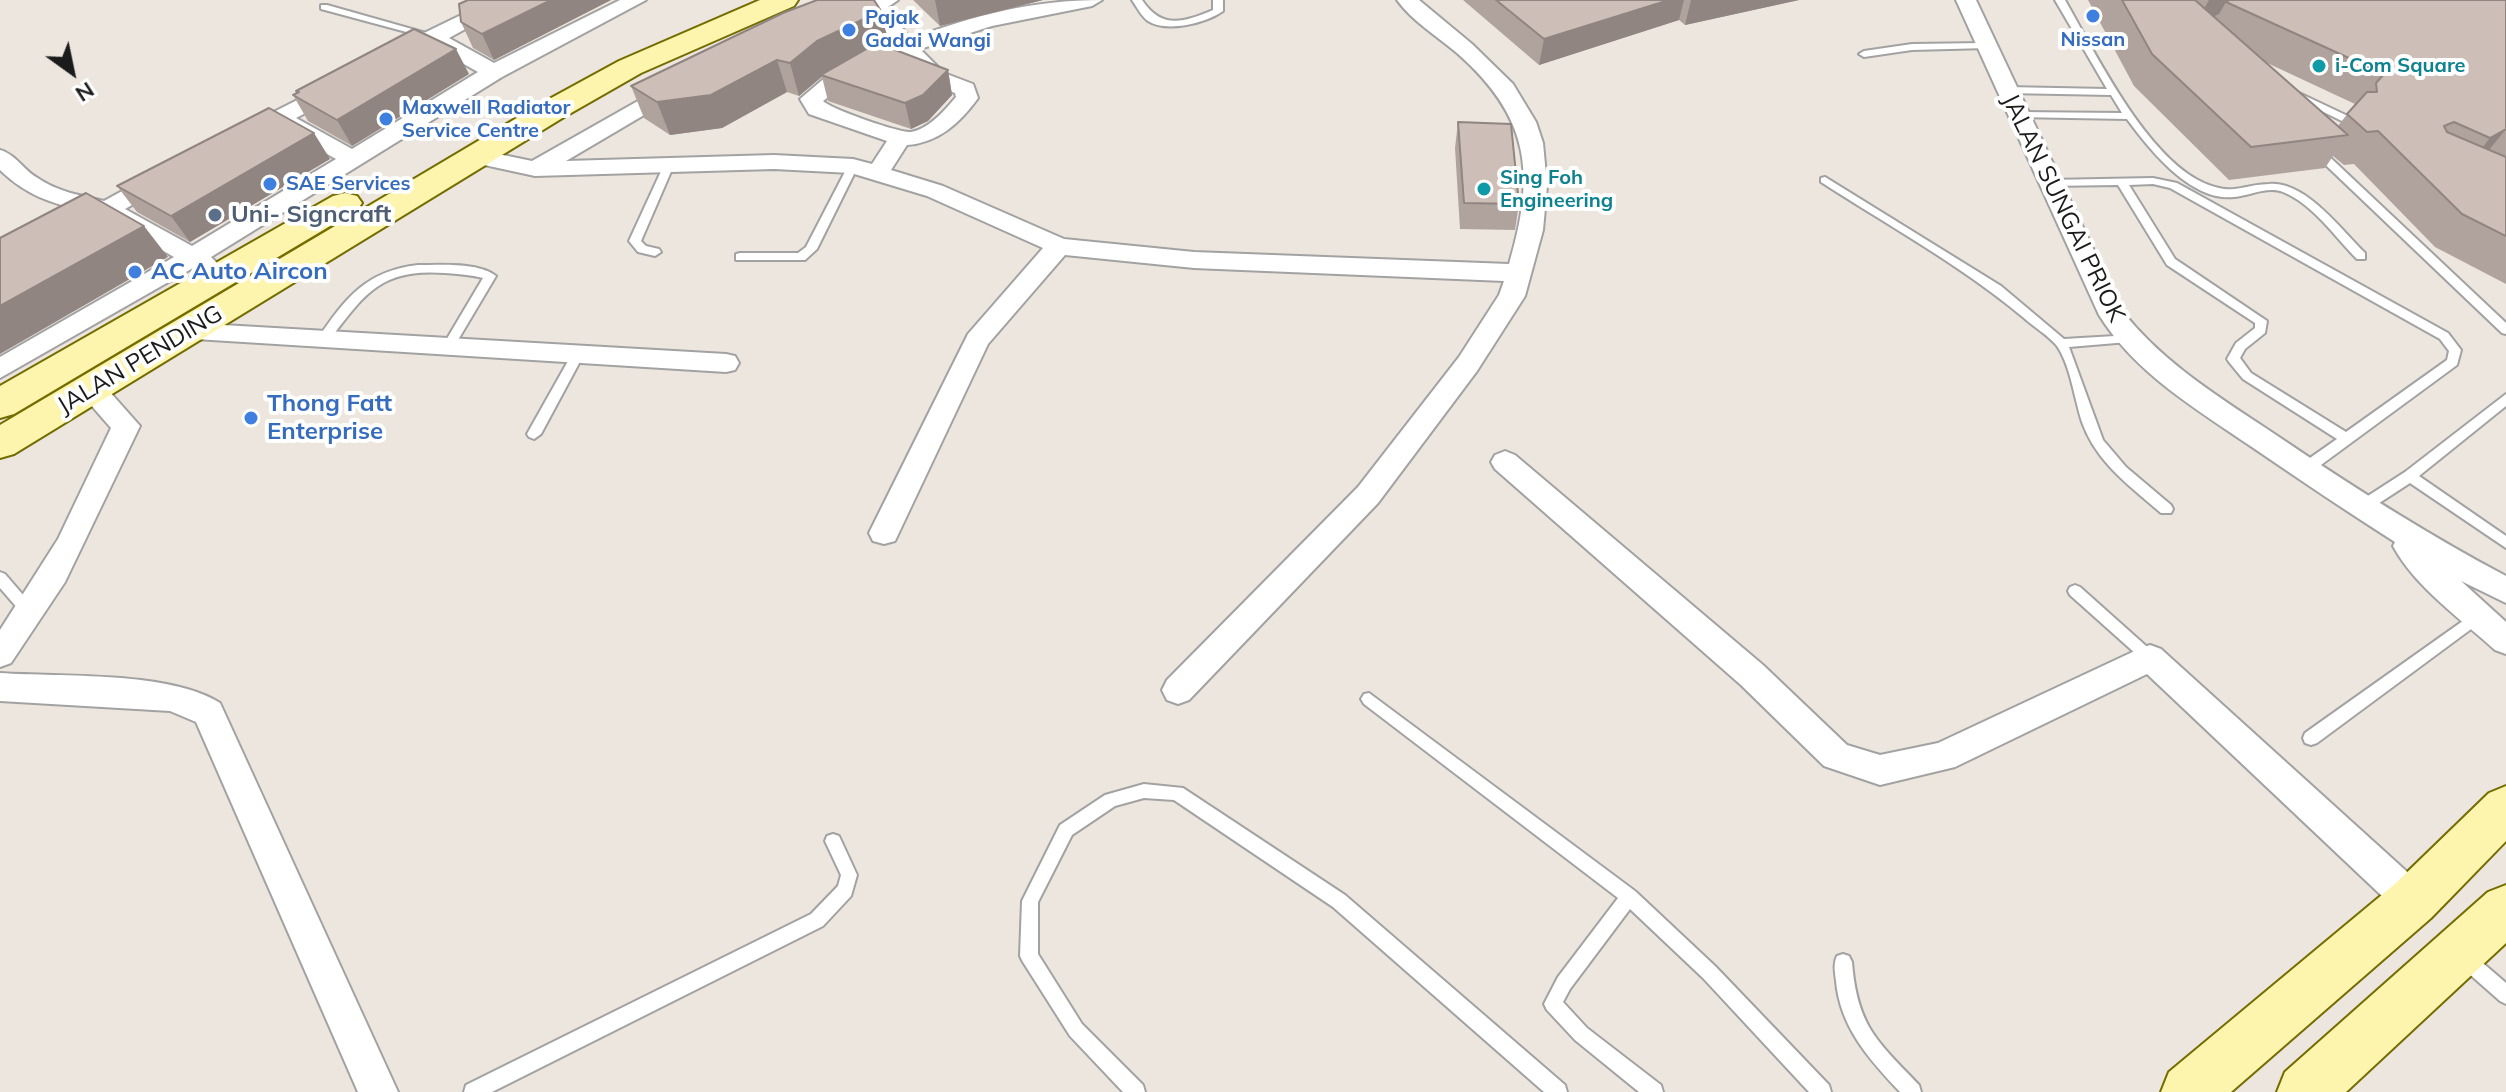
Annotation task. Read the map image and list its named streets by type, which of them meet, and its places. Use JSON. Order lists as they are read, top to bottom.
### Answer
{
  "streets": {
    "main road": ["JALAN PENDING"],
    "street": ["JALAN SUNGAI PRIOK"]
  },
  "places": [
    "Nissan",
    "Pajak Gadai Wangi",
    "i-Com Square",
    "Maxwell Radiator Service Centre",
    "SAE Services",
    "Sing Foh Engineering",
    "Uni- Signcraft",
    "AC Auto Aircon",
    "Thong Fatt Enterprise"
  ],
  "north": "bottom right"
}
